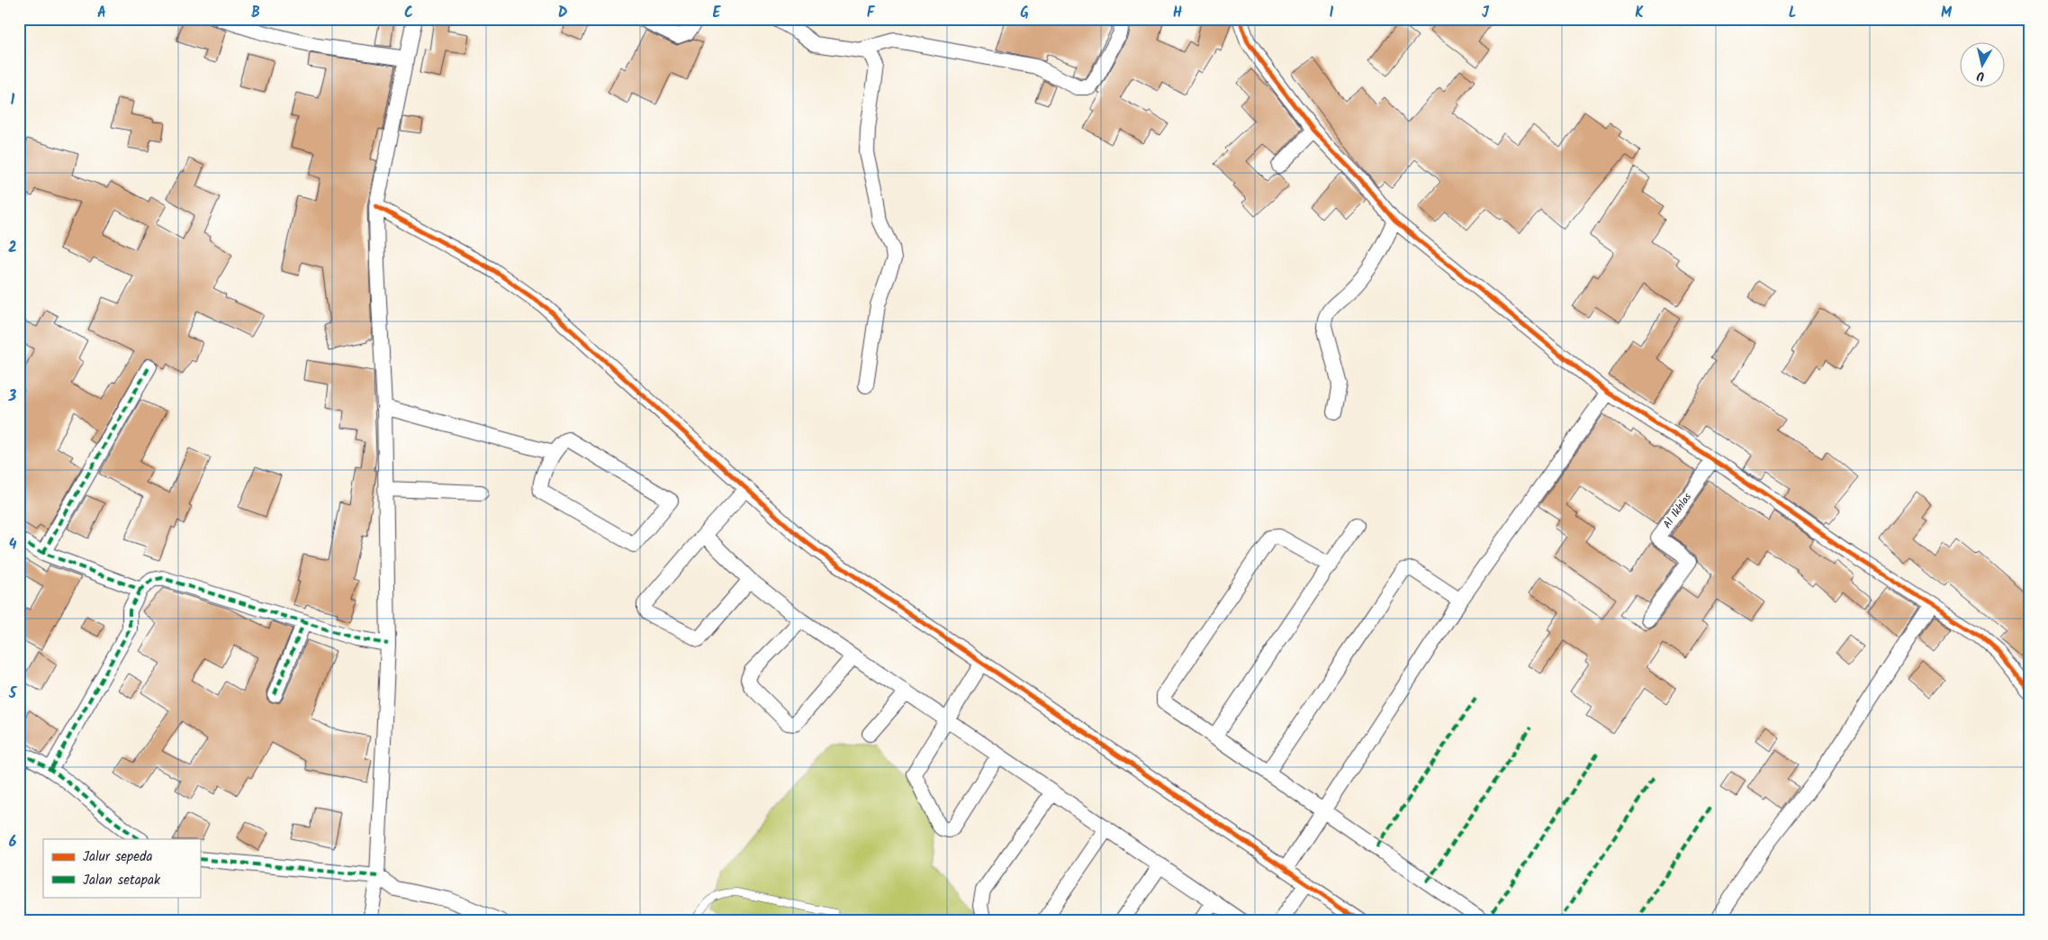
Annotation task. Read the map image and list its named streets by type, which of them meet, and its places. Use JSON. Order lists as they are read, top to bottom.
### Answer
{
  "streets": {
    "street": ["Al Ikhlas"]
  },
  "legend": ["Jalur sepeda", "Jalan setapak"],
  "north": "bottom",
  "grid": {
    "columns": [
      "A",
      "B",
      "C",
      "D",
      "E",
      "F",
      "G",
      "H",
      "I",
      "J",
      "K",
      "L",
      "M"
    ],
    "rows": [
      "1",
      "2",
      "3",
      "4",
      "5",
      "6"
    ]
  }
}
